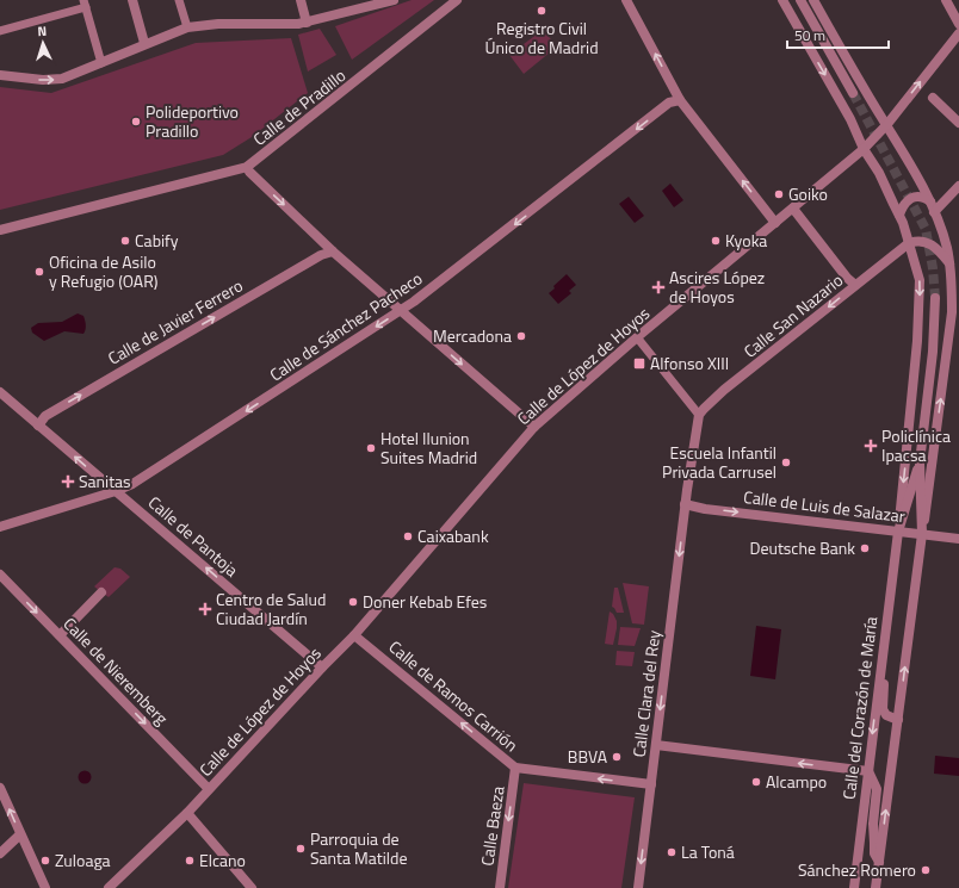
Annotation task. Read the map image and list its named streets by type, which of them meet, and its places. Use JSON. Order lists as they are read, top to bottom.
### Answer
{
  "streets": {
    "street": [
      "Calle de Pradillo",
      "Calle San Nazario",
      "Calle de Javier Ferrero",
      "Calle de Sánchez Pacheco",
      "Calle de López de Hoyos",
      "Calle de Luis de Salazar",
      "Calle de Pantoja",
      "Calle de Nieremberg",
      "Calle Clara del Rey",
      "Calle de Ramos Carrión",
      "Calle del Corazón de María",
      "Calle Baeza"
    ]
  },
  "crossings": [
    ["Calle San Nazario", "Calle Clara del Rey"],
    ["Calle San Nazario", "Calle del Corazón de María"],
    ["Calle de Javier Ferrero", "Calle de Pantoja"],
    ["Calle de Sánchez Pacheco", "Calle de Pantoja"],
    ["Calle de López de Hoyos", "Calle de Pantoja"],
    ["Calle de López de Hoyos", "Calle de Nieremberg"],
    ["Calle de López de Hoyos", "Calle de Ramos Carrión"],
    ["Calle de López de Hoyos", "Calle del Corazón de María"],
    ["Calle de Luis de Salazar", "Calle Clara del Rey"],
    ["Calle de Luis de Salazar", "Calle del Corazón de María"],
    ["Calle Clara del Rey", "Calle de Ramos Carrión"],
    ["Calle de Ramos Carrión", "Calle Baeza"]
  ],
  "one_way": [
    "Calle San Nazario",
    "Calle de Javier Ferrero",
    "Calle de Sánchez Pacheco",
    "Calle de Luis de Salazar",
    "Calle de Pantoja",
    "Calle de Nieremberg",
    "Calle Clara del Rey",
    "Calle de Ramos Carrión",
    "Calle Baeza"
  ],
  "places": {
    "other": [
      "Registro Civil Único de Madrid",
      "Polideportivo Pradillo",
      "Goiko",
      "Cabify",
      "Kyoka",
      "Oficina de Asilo y Refugio (OAR)",
      "Mercadona",
      "Hotel Ilunion Suites Madrid",
      "Escuela Infantil Privada Carrusel",
      "Caixabank",
      "Deutsche Bank",
      "Doner Kebab Efes",
      "BBVA",
      "Alcampo",
      "Parroquia de Santa Matilde",
      "La Toná",
      "Zuloaga",
      "Elcano",
      "Sánchez Romero"
    ],
    "health": [
      "Ascires López de Hoyos",
      "Policlínica Ipacsa",
      "Sanitas",
      "Centro de Salud Ciudad Jardín"
    ],
    "transit": ["Alfonso XIII"]
  },
  "scale_bar": "50 m",
  "north": "top"
}
